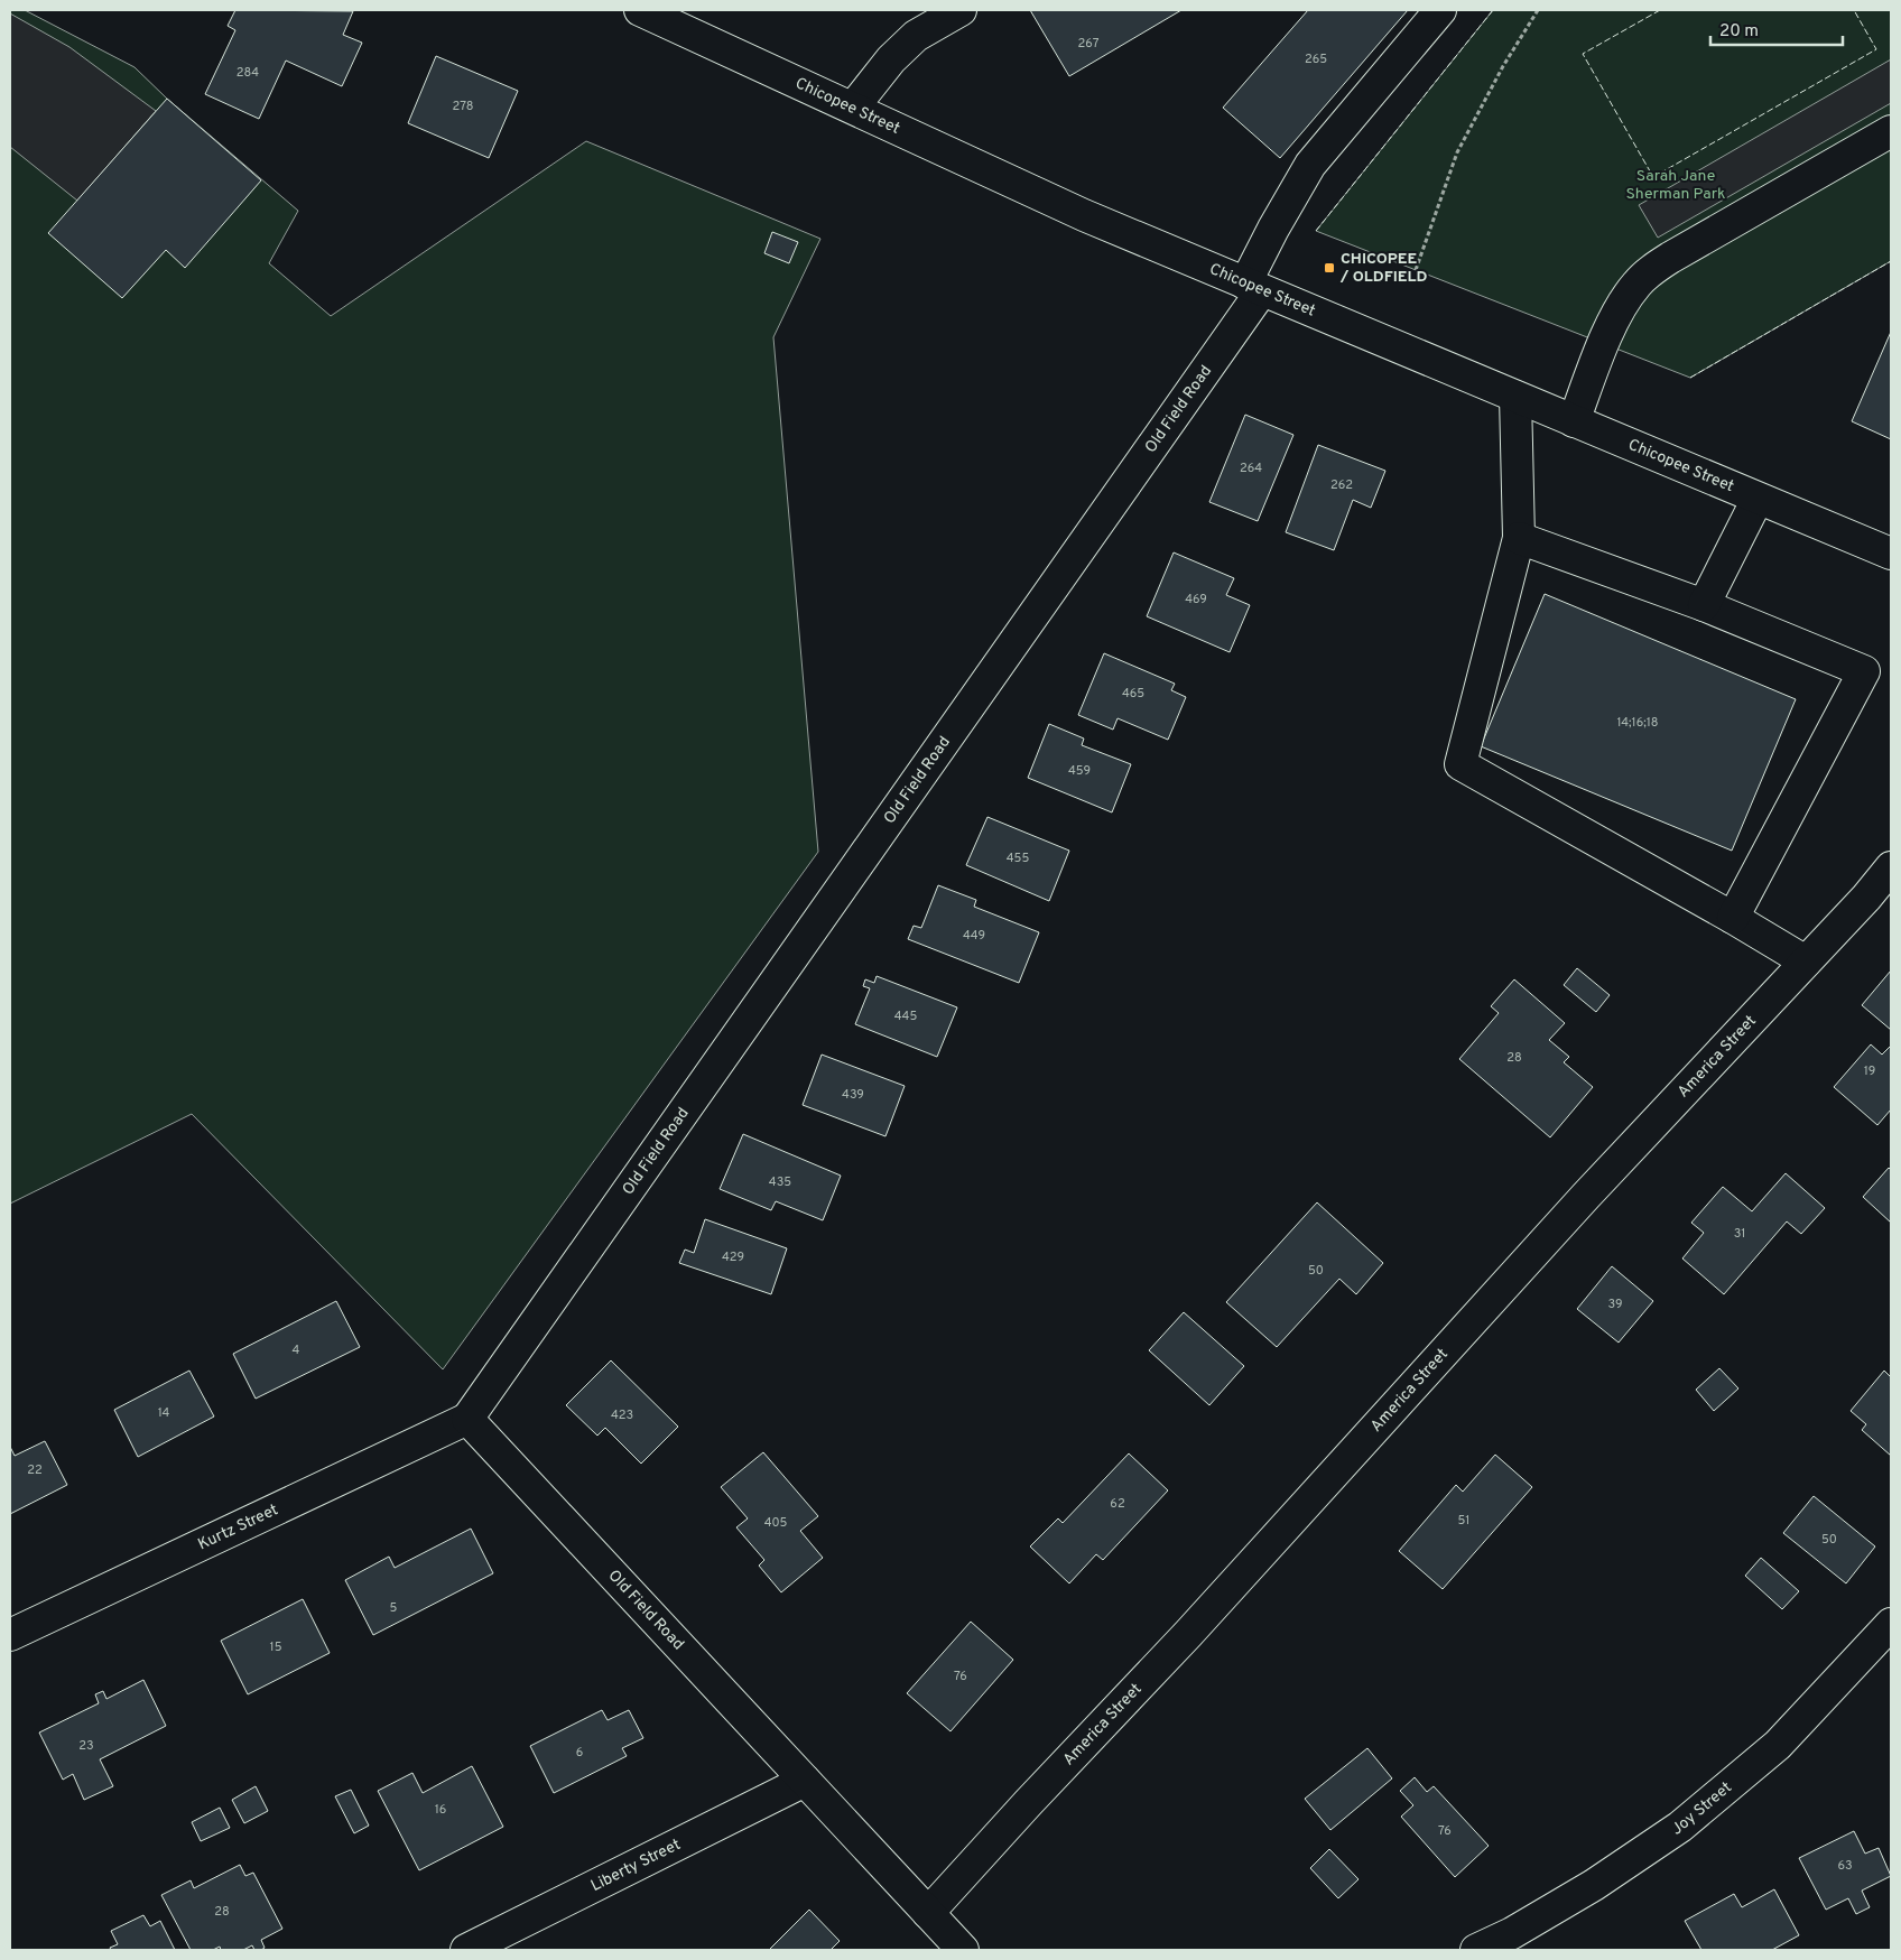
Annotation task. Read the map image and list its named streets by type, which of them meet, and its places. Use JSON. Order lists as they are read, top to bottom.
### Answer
{
  "streets": {
    "street": [
      "Chicopee Street",
      "Old Field Road",
      "America Street",
      "Kurtz Street",
      "Joy Street",
      "Liberty Street"
    ]
  },
  "crossings": [
    ["Chicopee Street", "Old Field Road"],
    ["Old Field Road", "America Street"],
    ["Old Field Road", "Kurtz Street"],
    ["Old Field Road", "Liberty Street"]
  ],
  "parks": ["Sarah Jane Sherman Park"],
  "places": {
    "transit": ["CHICOPEE / OLDFIELD"]
  },
  "house_numbers": [
    "267",
    "265",
    "284",
    "278",
    "264",
    "262",
    "469",
    "465",
    "14;16;18",
    "459",
    "455",
    "449",
    "445",
    "28",
    "19",
    "439",
    "435",
    "31",
    "429",
    "50",
    "39",
    "4",
    "14",
    "423",
    "22",
    "62",
    "51",
    "405",
    "50",
    "5",
    "15",
    "76",
    "23",
    "6",
    "16",
    "76",
    "63",
    "28"
  ],
  "scale_bar": "20 m"
}
